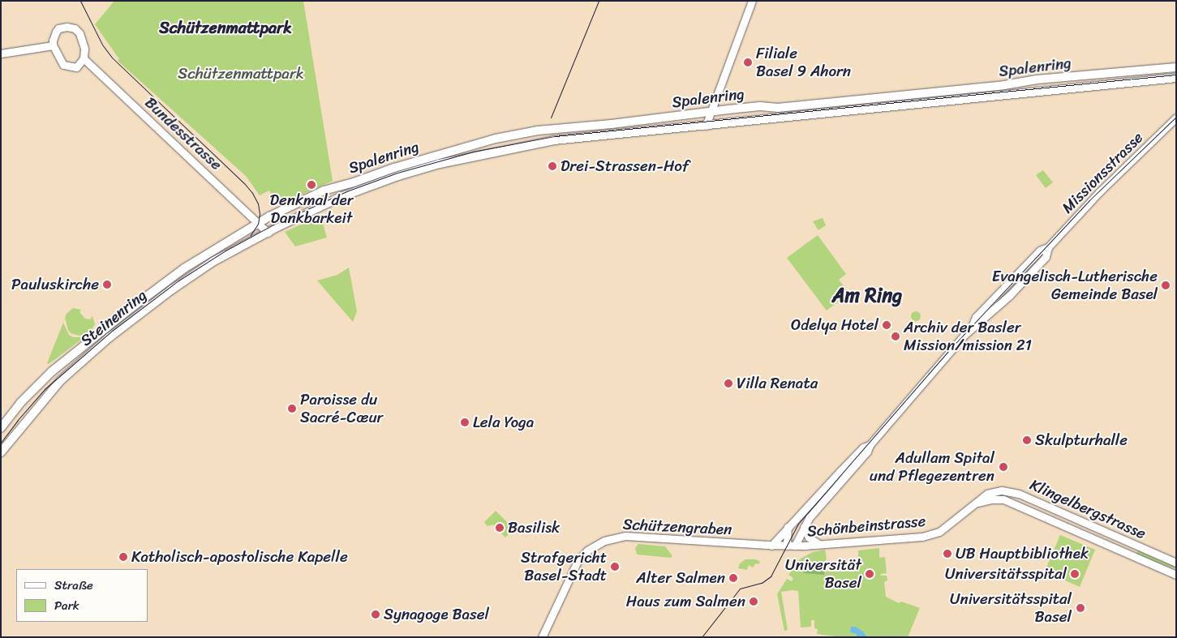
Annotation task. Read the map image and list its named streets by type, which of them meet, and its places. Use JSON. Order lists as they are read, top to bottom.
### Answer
{
  "streets": {
    "main road": [
      "Spalenring",
      "Bundesstrasse",
      "Missionsstrasse",
      "Steinenring",
      "Klingelbergstrasse",
      "Schönbeinstrasse",
      "Schützengraben"
    ]
  },
  "crossings": [
    ["Spalenring", "Bundesstrasse"],
    ["Spalenring", "Steinenring"],
    ["Bundesstrasse", "Steinenring"],
    ["Missionsstrasse", "Schönbeinstrasse"],
    ["Missionsstrasse", "Schützengraben"],
    ["Klingelbergstrasse", "Schönbeinstrasse"],
    ["Schönbeinstrasse", "Schützengraben"]
  ],
  "districts": ["Schützenmattpark", "Am Ring"],
  "parks": ["Schützenmattpark"],
  "places": [
    "Filiale Basel 9 Ahorn",
    "Drei-Strassen-Hof",
    "Denkmal der Dankbarkeit",
    "Pauluskirche",
    "Evangelisch-Lutherische Gemeinde Basel",
    "Odelya Hotel",
    "Archiv der Basler Mission/mission 21",
    "Villa Renata",
    "Paroisse du Sacré-Cœur",
    "Lela Yoga",
    "Skulpturhalle",
    "Adullam Spital und Pflegezentren",
    "Basilisk",
    "UB Hauptbibliothek",
    "Katholisch-apostolische Kapelle",
    "Strafgericht Basel-Stadt",
    "Universität Basel",
    "Universitätsspital",
    "Alter Salmen",
    "Haus zum Salmen",
    "Universitätsspital Basel",
    "Synagoge Basel"
  ],
  "legend": ["Straße", "Park"]
}
